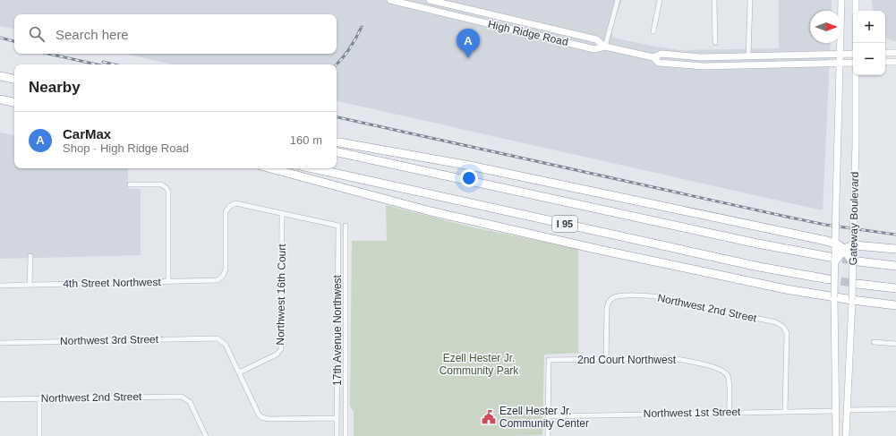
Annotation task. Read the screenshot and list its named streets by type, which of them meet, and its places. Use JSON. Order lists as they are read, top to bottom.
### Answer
{
  "streets": {
    "highway": ["I 95"],
    "street": [
      "High Ridge Road",
      "Gateway Boulevard",
      "4th Street Northwest",
      "Northwest 16th Court",
      "Northwest 2nd Street",
      "17th Avenue Northwest",
      "Northwest 3rd Street",
      "2nd Court Northwest",
      "Northwest 1st Street"
    ]
  },
  "crossings": [
    ["High Ridge Road", "Gateway Boulevard"],
    ["Gateway Boulevard", "I 95"],
    ["Gateway Boulevard", "Northwest 1st Street"],
    ["4th Street Northwest", "Northwest 16th Court"],
    ["4th Street Northwest", "17th Avenue Northwest"],
    ["Northwest 16th Court", "17th Avenue Northwest"],
    ["Northwest 16th Court", "Northwest 3rd Street"],
    ["Northwest 2nd Street", "2nd Court Northwest"],
    ["Northwest 2nd Street", "Northwest 1st Street"],
    ["2nd Court Northwest", "Northwest 1st Street"]
  ],
  "parks": ["Ezell Hester Jr. Community Park"],
  "places": {
    "public building": ["Ezell Hester Jr. Community Center"]
  },
  "north": "right",
  "page": {
    "map_buttons": ["+", "−"],
    "search": "Search here",
    "pins": "A",
    "heading": "Nearby",
    "list": [
      {
        "mark": "A",
        "name": "CarMax",
        "note": "Shop · High Ridge Road",
        "value": "160 m"
      }
    ]
  }
}
